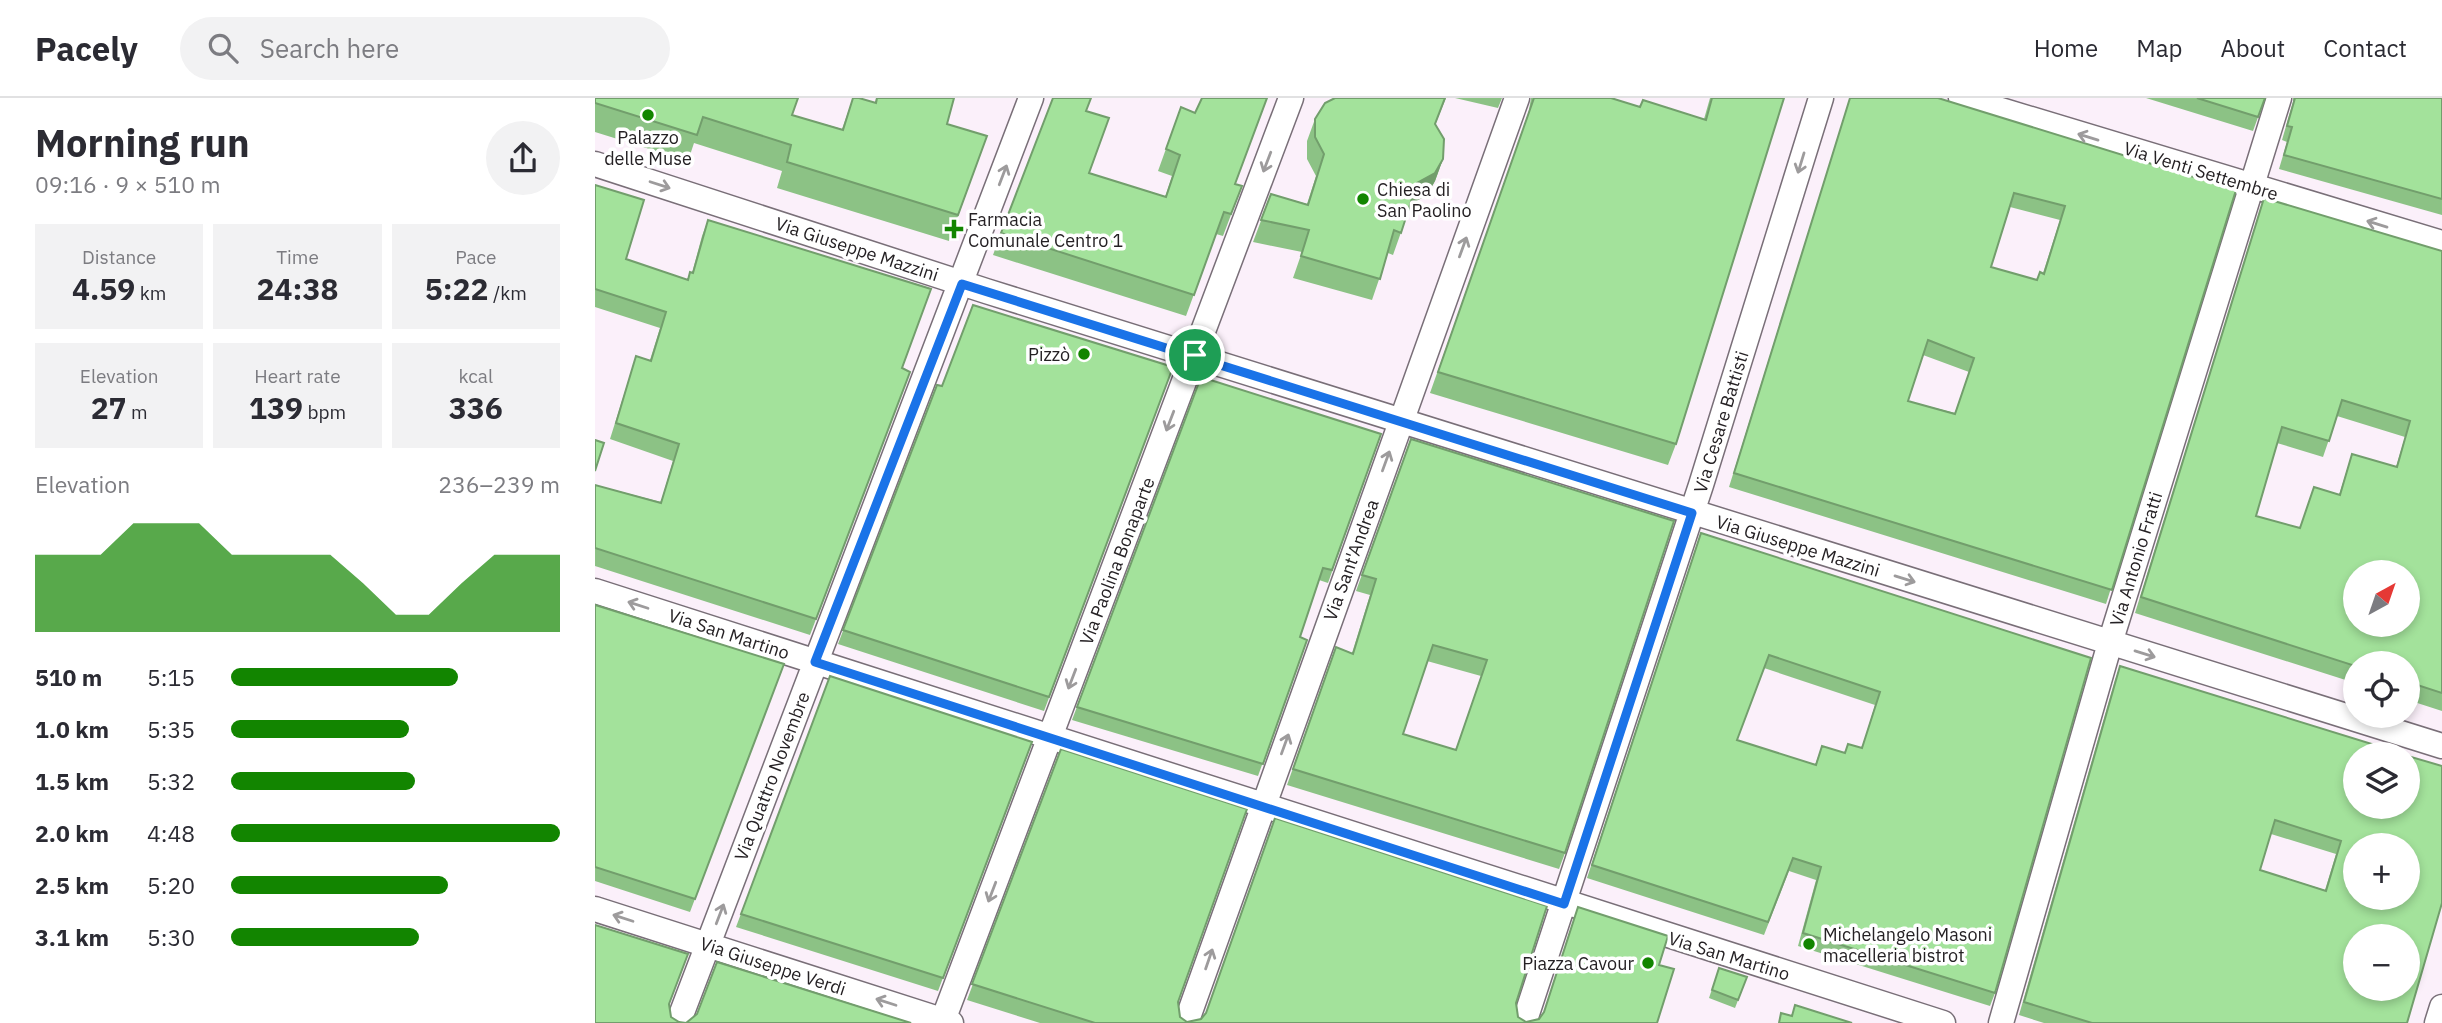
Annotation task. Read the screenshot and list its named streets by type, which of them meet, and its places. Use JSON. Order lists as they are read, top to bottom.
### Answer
{
  "streets": {
    "street": [
      "Via Venti Settembre",
      "Via Giuseppe Mazzini",
      "Via Cesare Battisti",
      "Via Antonio Fratti",
      "Via Sant'Andrea",
      "Via Paolina Bonaparte",
      "Via San Martino",
      "Via Quattro Novembre",
      "Via Giuseppe Verdi"
    ]
  },
  "crossings": [
    ["Via Venti Settembre", "Via Antonio Fratti"],
    ["Via Giuseppe Mazzini", "Via Cesare Battisti"],
    ["Via Giuseppe Mazzini", "Via Antonio Fratti"],
    ["Via Giuseppe Mazzini", "Via Sant'Andrea"],
    ["Via Giuseppe Mazzini", "Via Paolina Bonaparte"],
    ["Via Giuseppe Mazzini", "Via Quattro Novembre"],
    ["Via Cesare Battisti", "Via San Martino"],
    ["Via Sant'Andrea", "Via San Martino"],
    ["Via Paolina Bonaparte", "Via San Martino"],
    ["Via Paolina Bonaparte", "Via Giuseppe Verdi"],
    ["Via San Martino", "Via Quattro Novembre"],
    ["Via Quattro Novembre", "Via Giuseppe Verdi"]
  ],
  "one_way": [
    "Via Venti Settembre",
    "Via Giuseppe Mazzini",
    "Via Cesare Battisti",
    "Via Sant'Andrea",
    "Via Paolina Bonaparte",
    "Via Quattro Novembre",
    "Via Giuseppe Verdi"
  ],
  "places": {
    "other": [
      "Palazzo delle Muse",
      "Chiesa di San Paolino",
      "Pizzò",
      "Michelangelo Masoni macelleria bistrot",
      "Piazza Cavour"
    ],
    "health": ["Farmacia Comunale Centro 1"]
  },
  "north": "top right",
  "page": {
    "header": "Pacely",
    "search": "Search here",
    "nav": [
      "Home",
      "Map",
      "About",
      "Contact"
    ],
    "heading": ["Morning run", "09:16 · 9 × 510 m"],
    "stats": [
      ["Distance", "4.59 km"],
      ["Time", "24:38"],
      ["Pace", "5:22 /km"],
      ["Elevation", "27 m"],
      ["Heart rate", "139 bpm"],
      ["kcal", "336"]
    ],
    "chart": ["Elevation", "236–239 m"],
    "map_buttons": ["+", "−"],
    "list": [
      {
        "name": "510 m",
        "note": "5:15"
      },
      {
        "name": "1.0 km",
        "note": "5:35"
      },
      {
        "name": "1.5 km",
        "note": "5:32"
      },
      {
        "name": "2.0 km",
        "note": "4:48"
      },
      {
        "name": "2.5 km",
        "note": "5:20"
      },
      {
        "name": "3.1 km",
        "note": "5:30"
      }
    ]
  }
}
